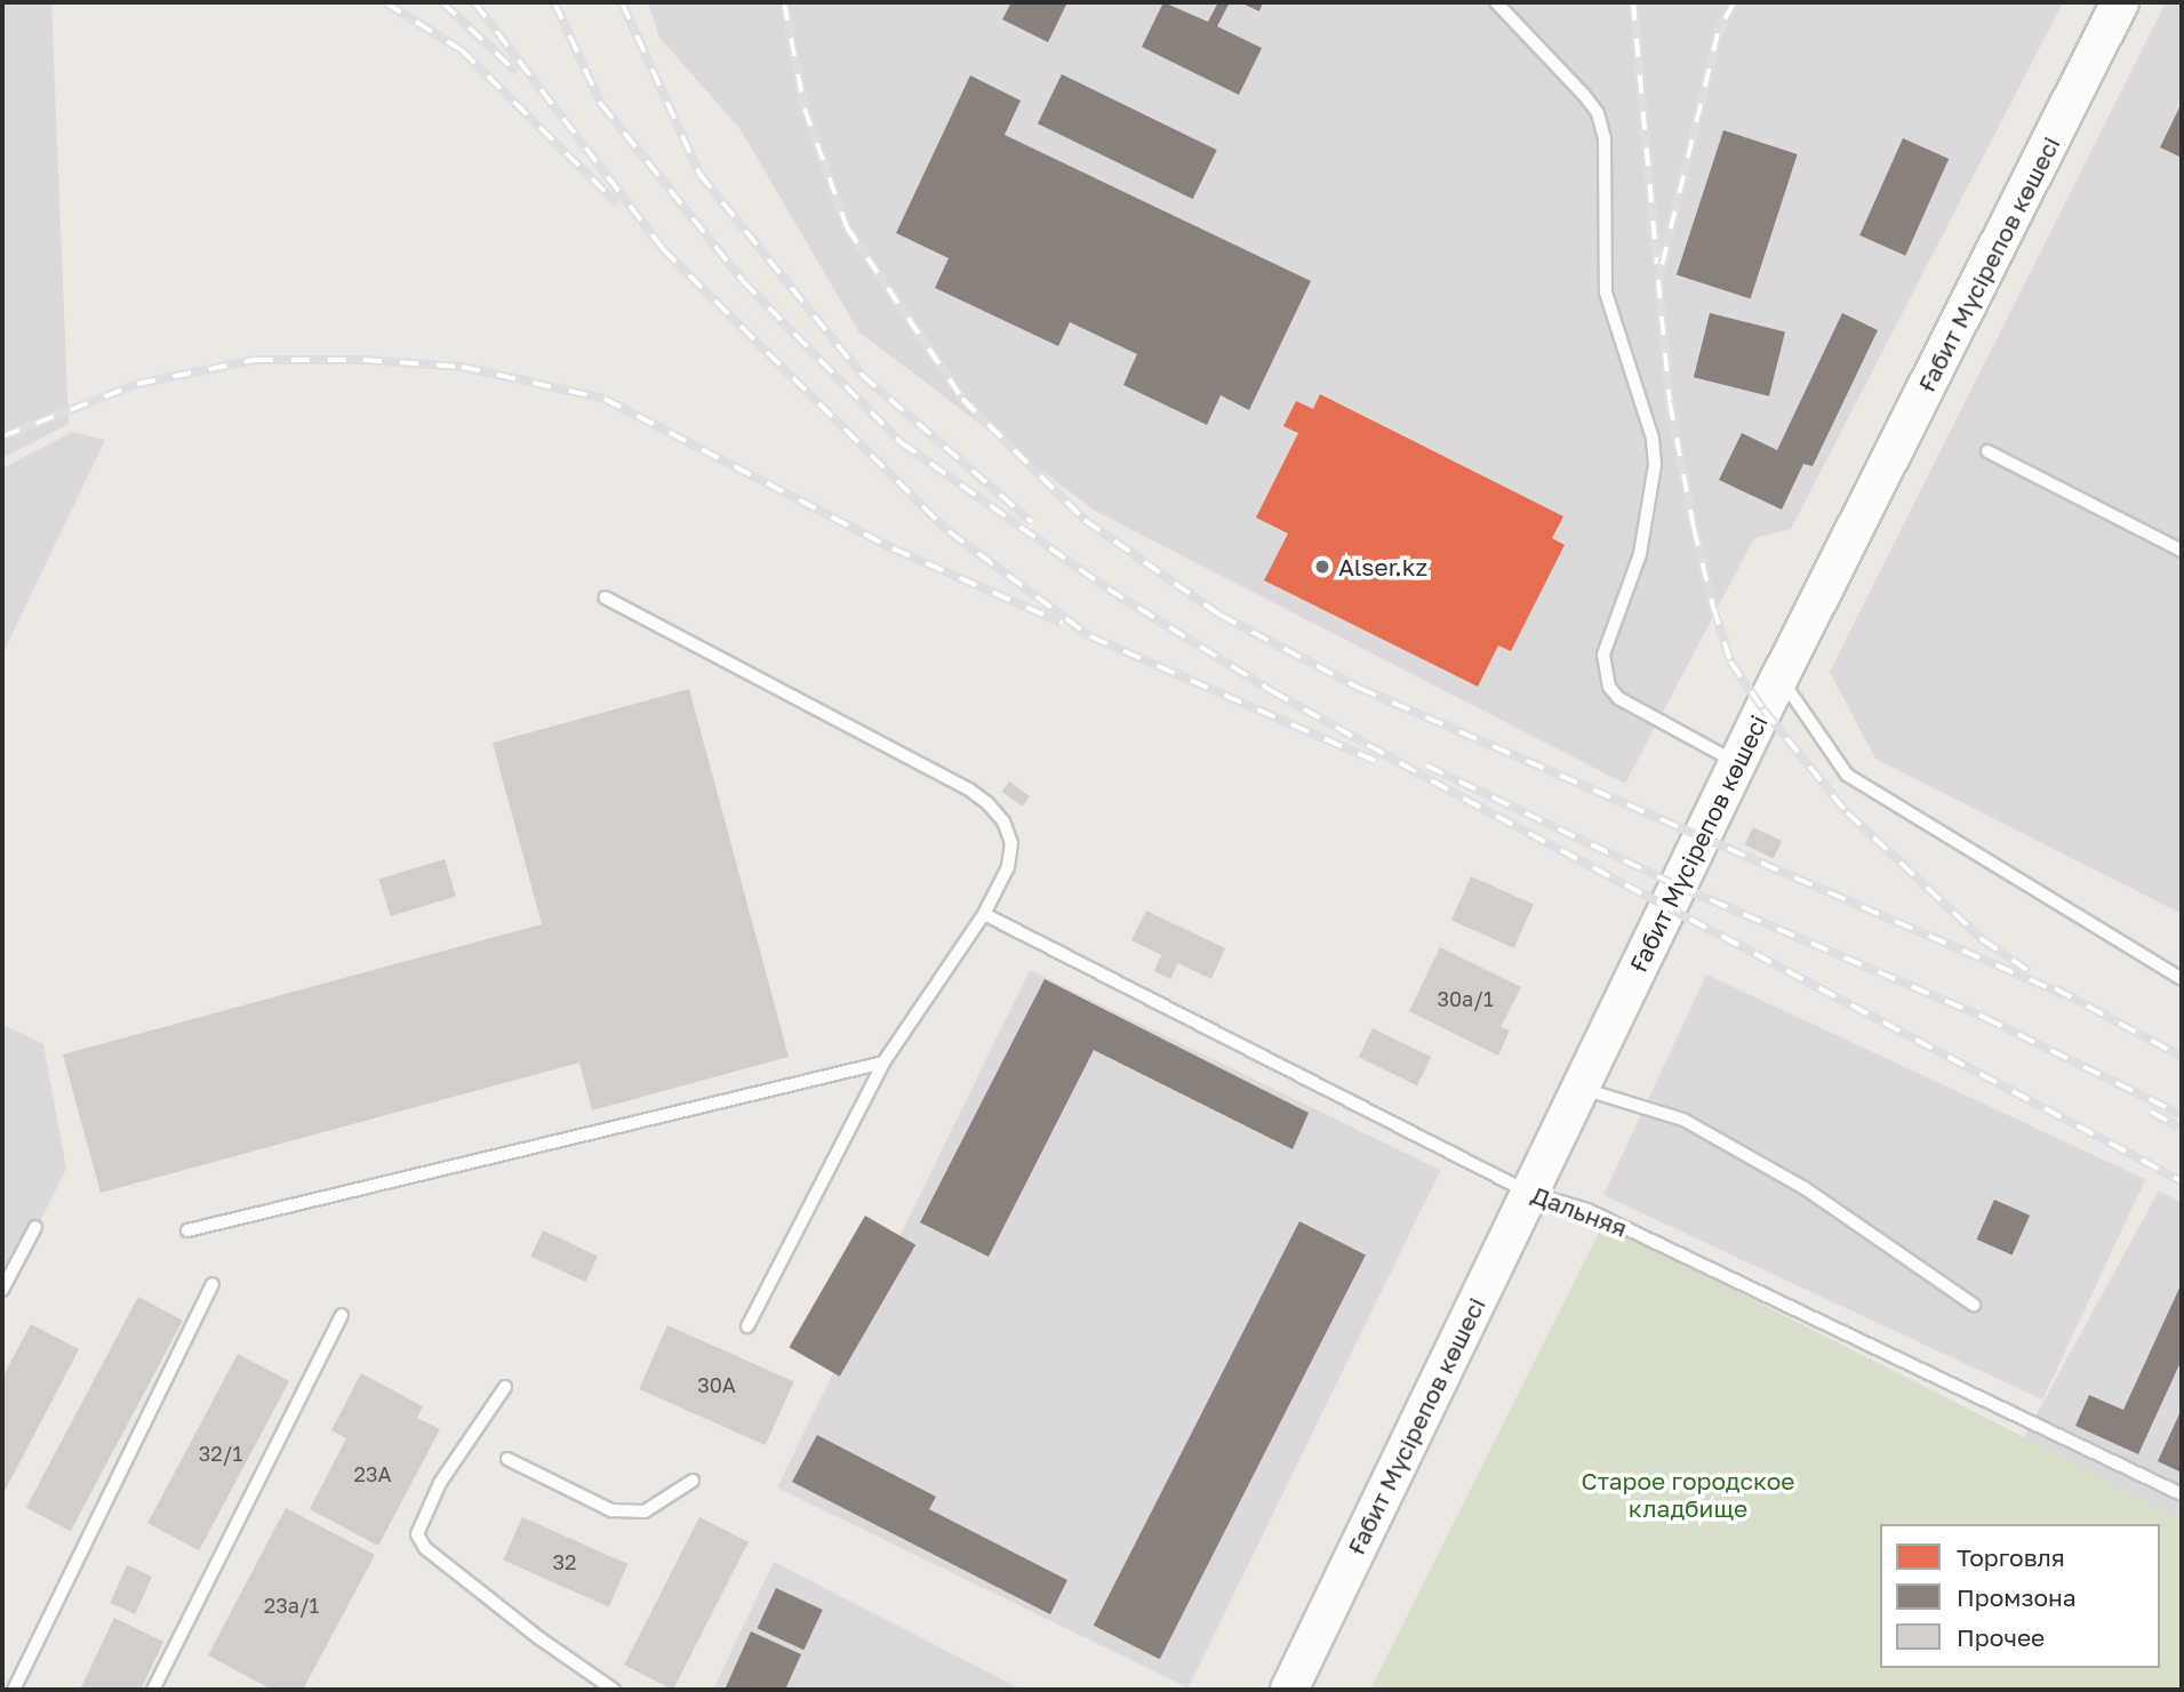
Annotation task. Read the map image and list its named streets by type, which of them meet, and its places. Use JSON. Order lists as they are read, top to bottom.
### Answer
{
  "streets": {
    "main road": ["Ғабит Мүсірепов көшесі"],
    "lane": ["Дальняя"]
  },
  "crossings": [
    ["Ғабит Мүсірепов көшесі", "Дальняя"]
  ],
  "parks": ["Старое городское кладбище"],
  "places": ["Alser.kz"],
  "house_numbers": [
    "30а/1",
    "30А",
    "32/1",
    "23А",
    "32",
    "23а/1"
  ],
  "legend": ["Торговля", "Промзона", "Прочее"]
}
